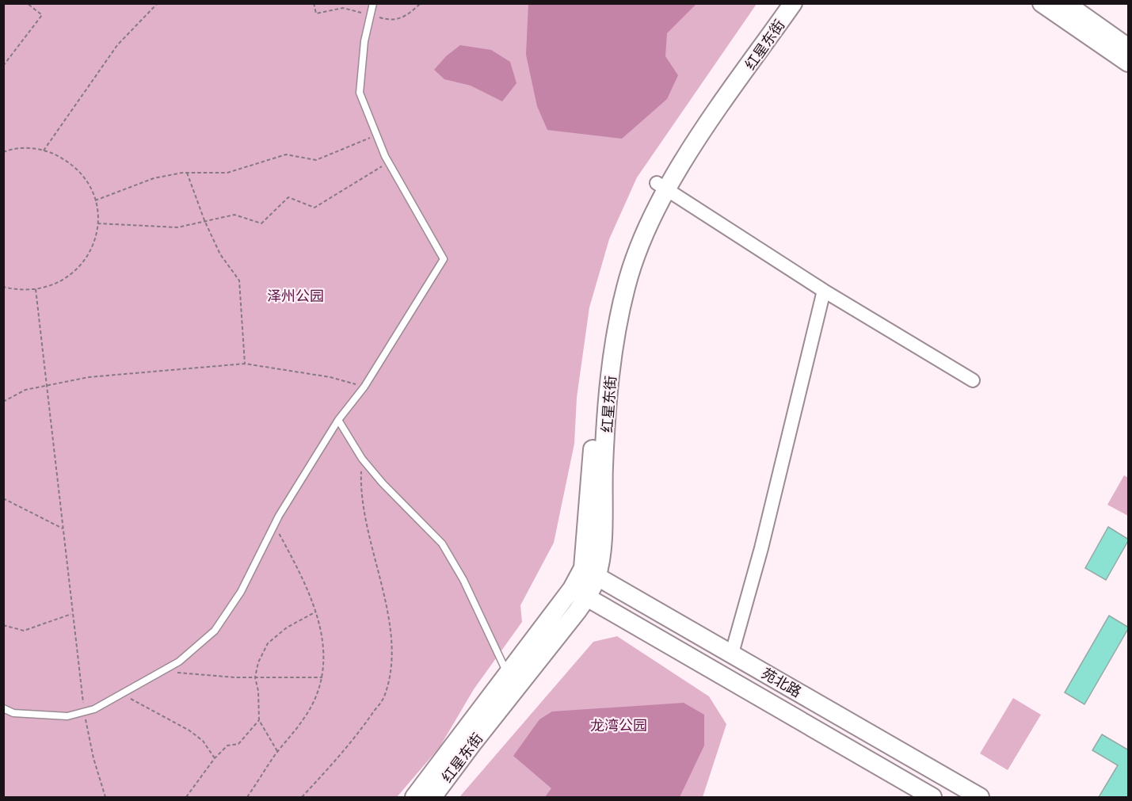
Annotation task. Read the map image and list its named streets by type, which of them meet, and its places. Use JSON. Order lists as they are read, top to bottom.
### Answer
{
  "streets": {
    "main road": ["红星东街", "苑北路"]
  },
  "crossings": [
    ["红星东街", "苑北路"]
  ],
  "parks": ["泽州公园", "龙湾公园"]
}
